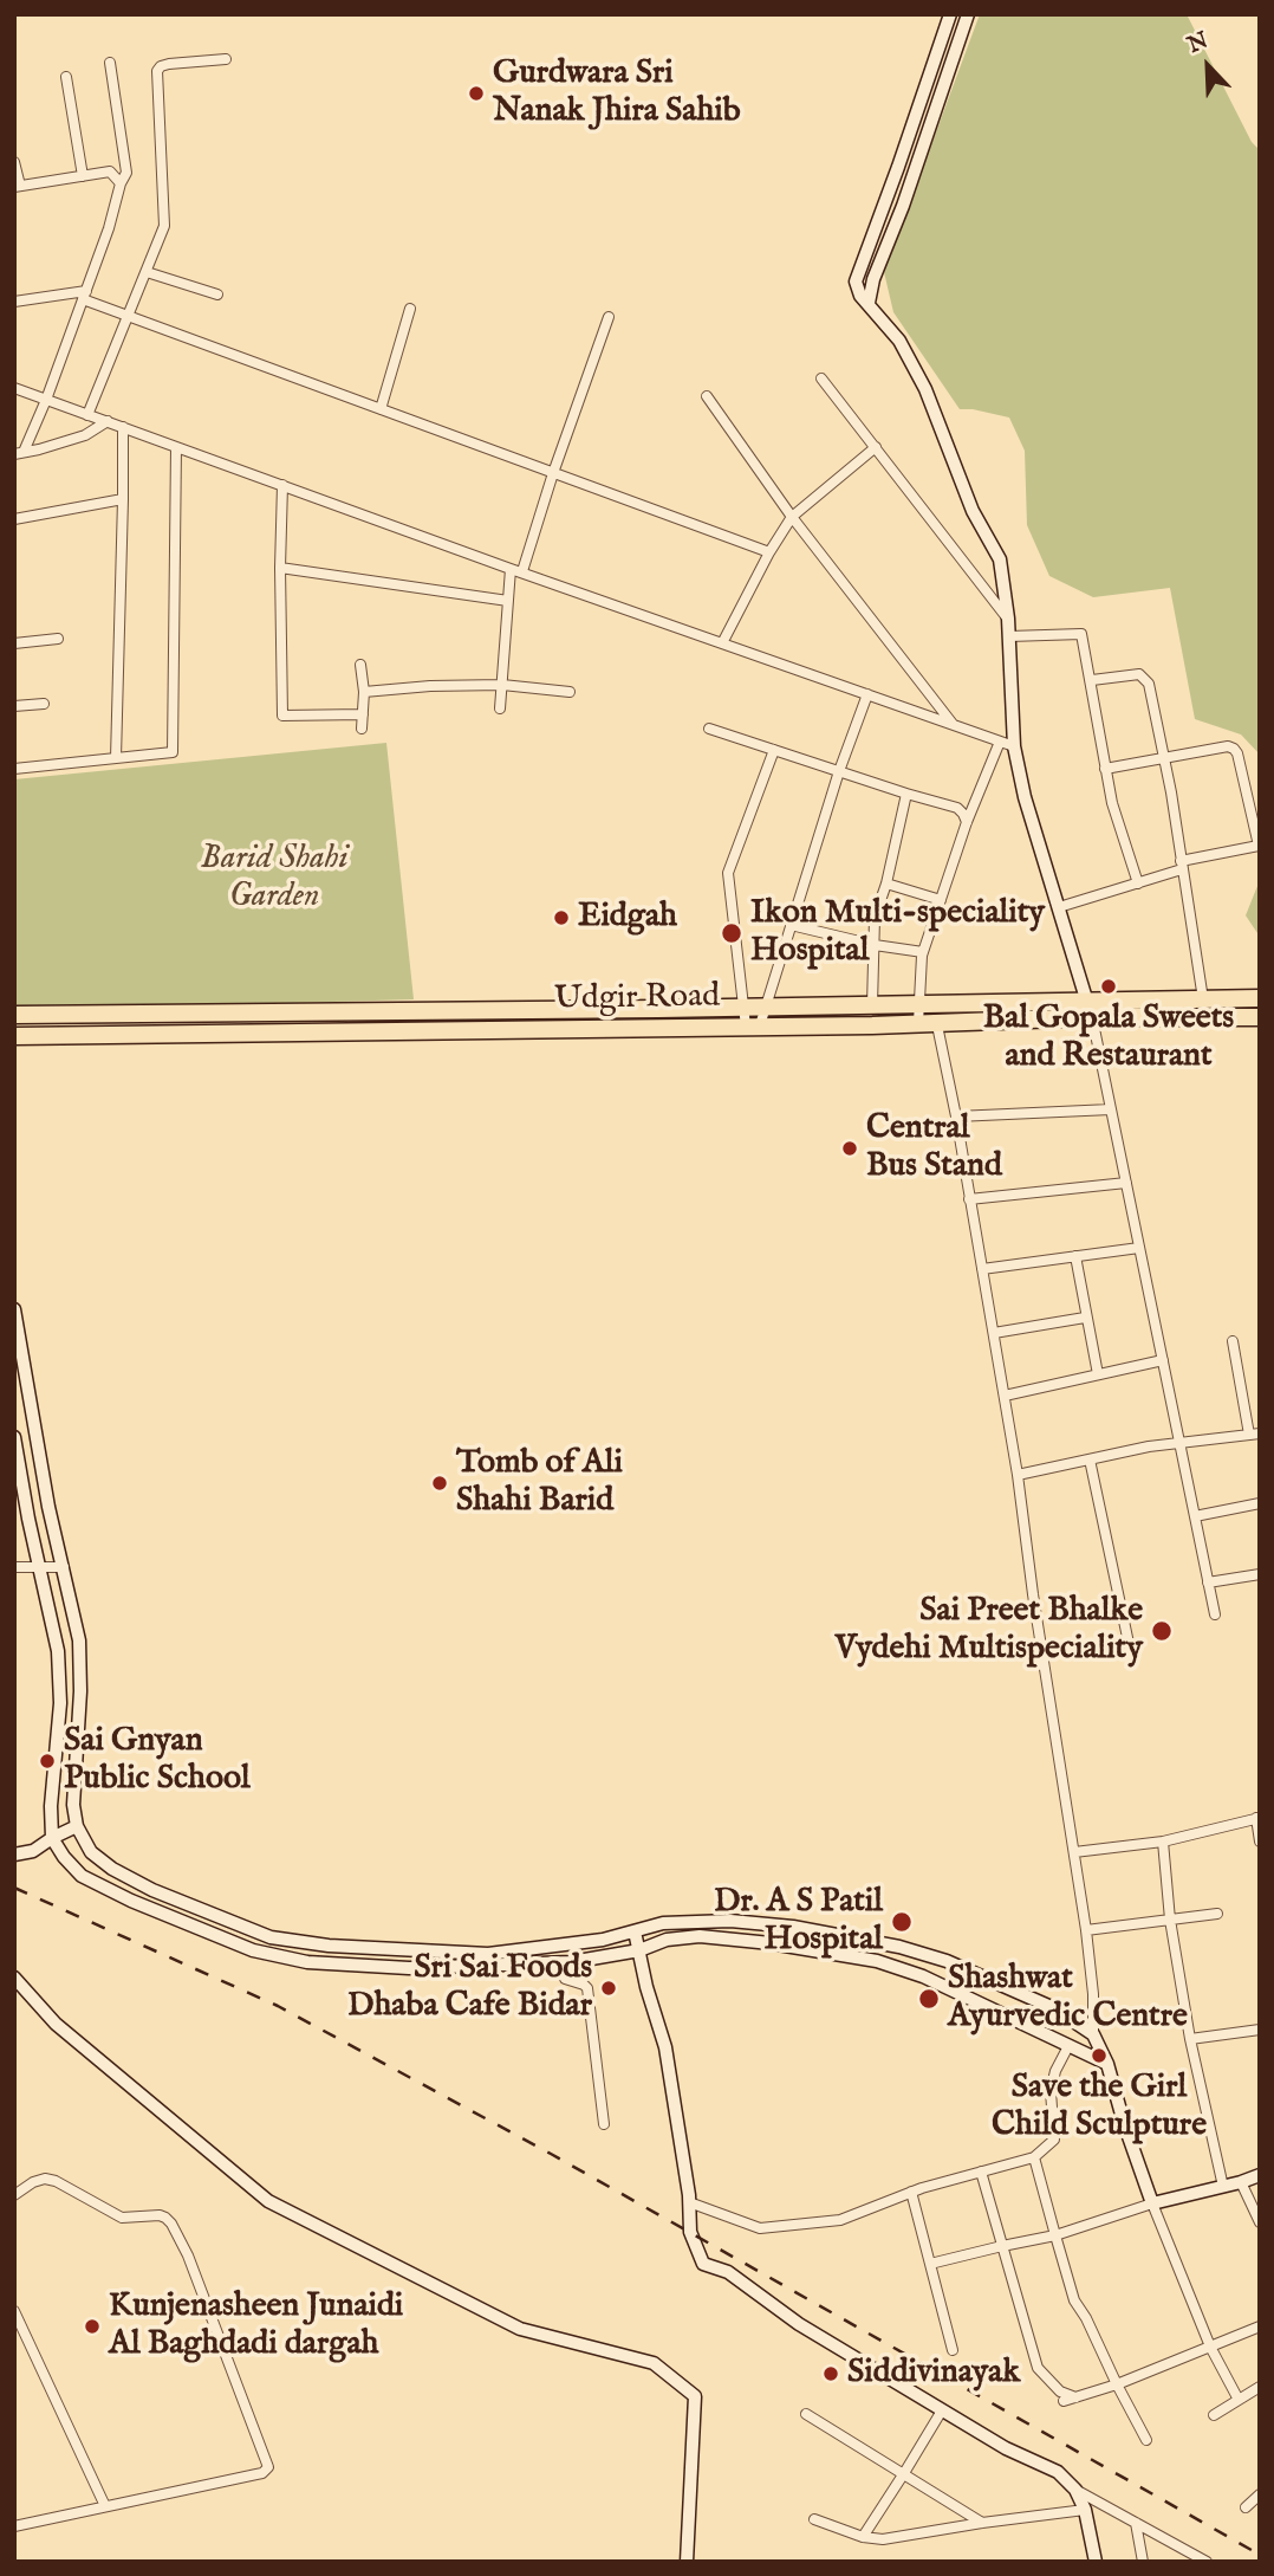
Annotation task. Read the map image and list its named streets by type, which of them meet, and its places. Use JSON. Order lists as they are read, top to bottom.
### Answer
{
  "streets": {
    "highway": ["Udgir Road"]
  },
  "parks": ["Barid Shahi Garden"],
  "places": [
    "Gurdwara Sri Nanak Jhira Sahib",
    "Eidgah",
    "Ikon Multi-speciality Hospital",
    "Bal Gopala Sweets and Restaurant",
    "Central Bus Stand",
    "Tomb of Ali Shahi Barid",
    "Sai Preet Bhalke Vydehi Multispeciality",
    "Sai Gnyan Public School",
    "Dr. A S Patil Hospital",
    "Sri Sai Foods Dhaba Cafe Bidar",
    "Shashwat Ayurvedic Centre",
    "Save the Girl Child Sculpture",
    "Kunjenasheen Junaidi Al Baghdadi dargah",
    "Siddivinayak"
  ],
  "north": "top left"
}
